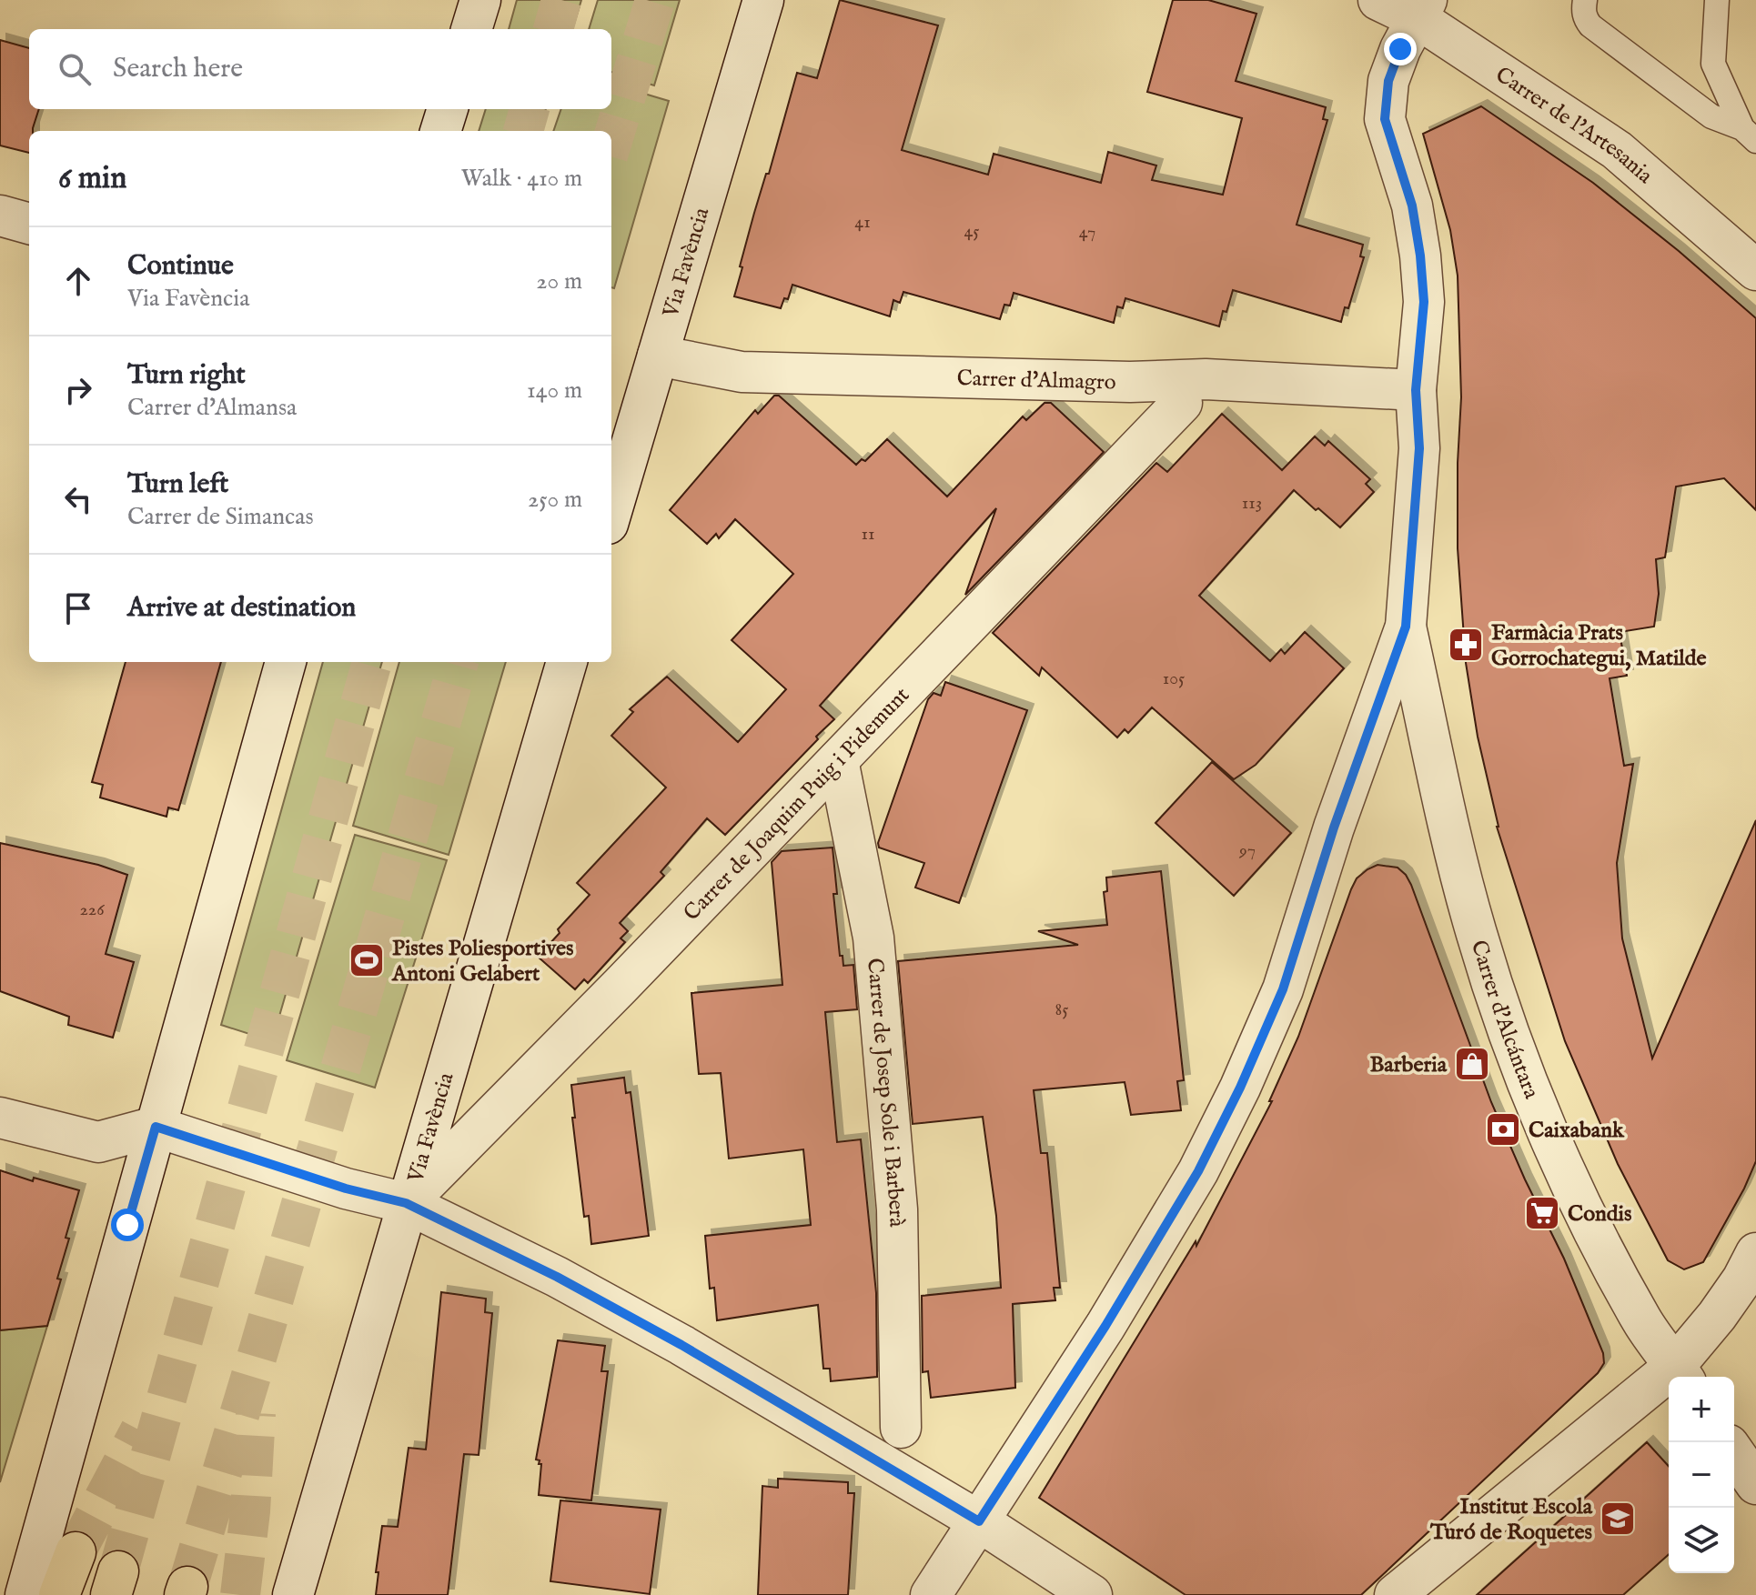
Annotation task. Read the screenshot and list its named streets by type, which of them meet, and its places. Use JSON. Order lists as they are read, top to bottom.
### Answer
{
  "streets": {
    "street": [
      "Carrer de l'Artesania",
      "Via Favència",
      "Carrer d'Almagro",
      "Carrer de Joaquim Puig i Pidemunt",
      "Carrer d'Alcántara",
      "Carrer de Josep Sole i Barberà"
    ]
  },
  "crossings": [
    ["Via Favència", "Carrer d'Almagro"],
    ["Via Favència", "Carrer de Joaquim Puig i Pidemunt"],
    ["Carrer de Joaquim Puig i Pidemunt", "Carrer de Josep Sole i Barberà"]
  ],
  "places": {
    "pharmacy": ["Farmàcia Prats Gorrochategui, Matilde"],
    "sports": ["Pistes Poliesportives Antoni Gelabert"],
    "shop": ["Barberia"],
    "bank": ["Caixabank"],
    "supermarket": ["Condis"],
    "school or university": ["Institut Escola Turó de Roquetes"]
  },
  "house_numbers": [
    "41",
    "45",
    "47",
    "113",
    "11",
    "105",
    "97",
    "226",
    "85"
  ],
  "page": {
    "search": "Search here",
    "heading": ["6 min", "Walk · 410 m"],
    "list": [
      ["Continue", "Via Favència", "20 m"],
      ["Turn right", "Carrer d'Almansa", "140 m"],
      ["Turn left", "Carrer de Simancas", "250 m"],
      "Arrive at destination"
    ],
    "map_buttons": ["+", "−"]
  }
}
